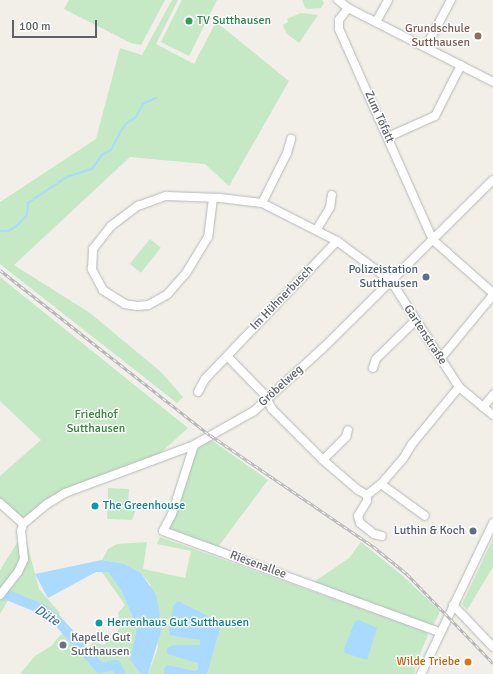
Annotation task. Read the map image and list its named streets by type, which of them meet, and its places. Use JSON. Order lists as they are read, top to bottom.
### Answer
{
  "streets": {
    "street": [
      "Zum Töfatt",
      "Im Hühnerbusch",
      "Gartenstraße",
      "Gröbelweg",
      "Riesenallee"
    ]
  },
  "crossings": [
    ["Zum Töfatt", "Gröbelweg"],
    ["Im Hühnerbusch", "Gartenstraße"],
    ["Gartenstraße", "Gröbelweg"],
    ["Gröbelweg", "Riesenallee"]
  ],
  "water": ["Düte"],
  "parks": ["Friedhof Sutthausen"],
  "places": [
    "TV Sutthausen",
    "Grundschule Sutthausen",
    "Polizeistation Sutthausen",
    "The Greenhouse",
    "Luthin & Koch",
    "Herrenhaus Gut Sutthausen",
    "Kapelle Gut Sutthausen",
    "Wilde Triebe"
  ],
  "scale_bar": "100 m"
}
